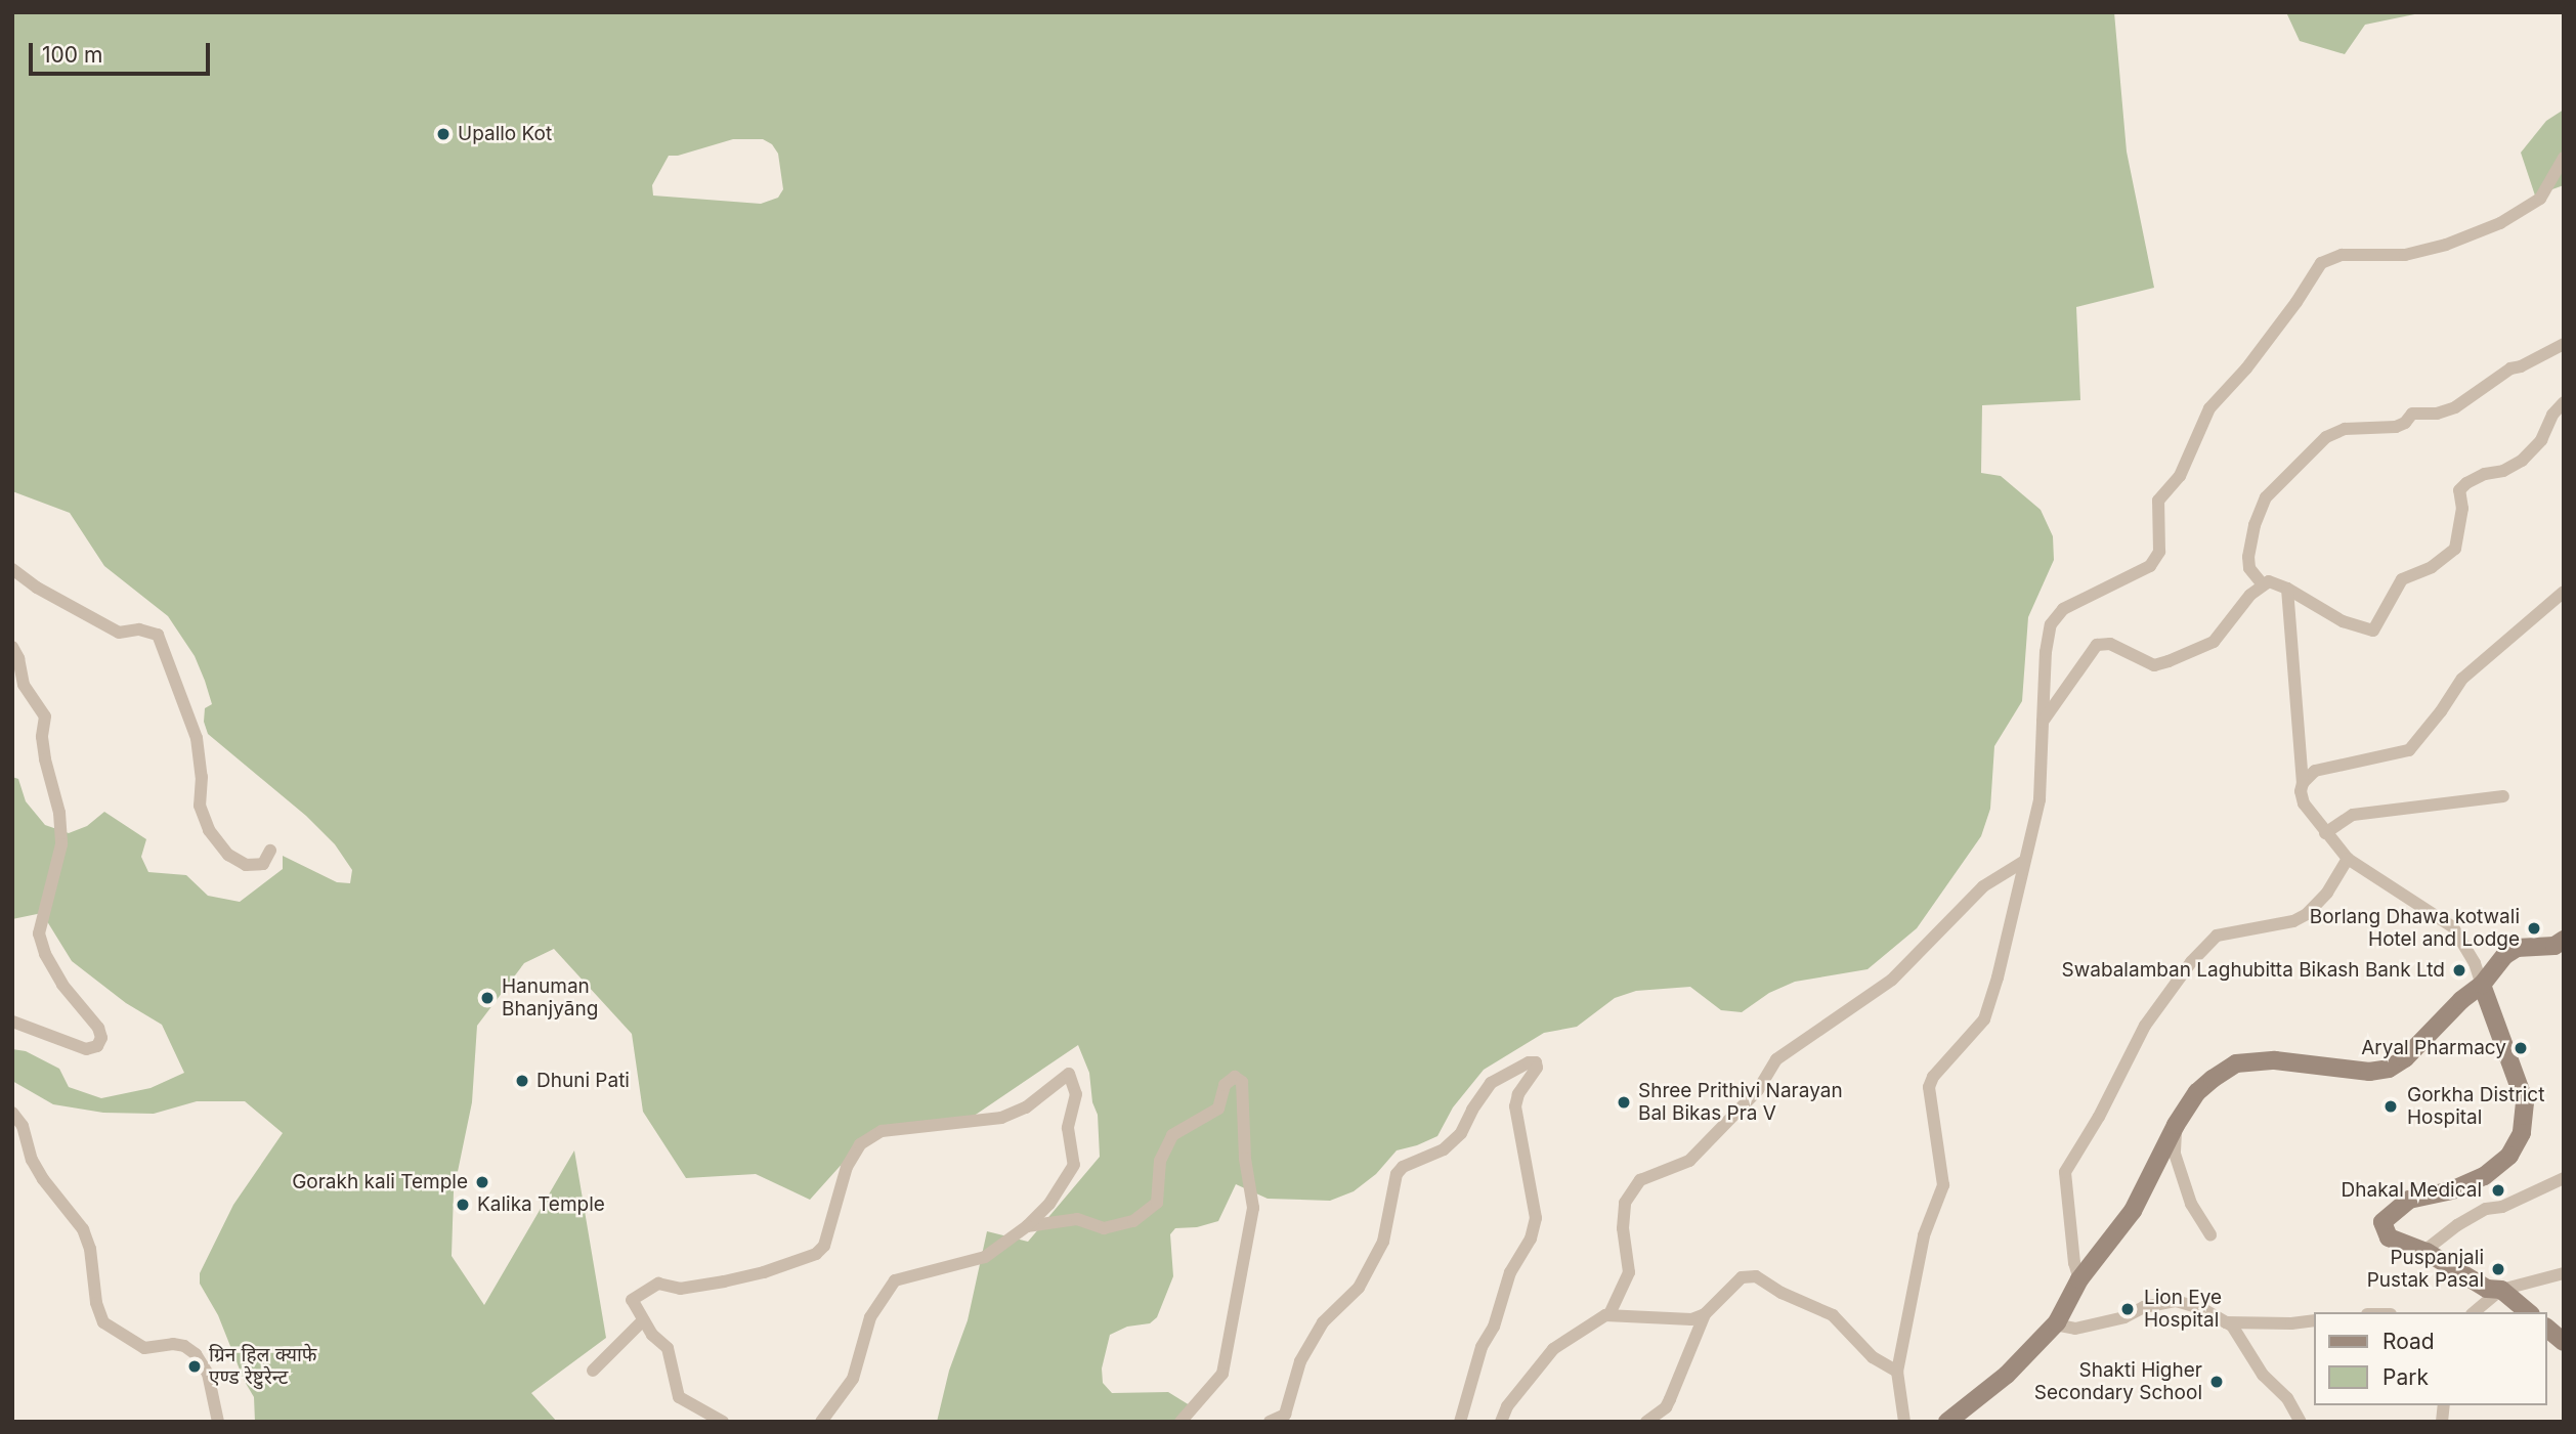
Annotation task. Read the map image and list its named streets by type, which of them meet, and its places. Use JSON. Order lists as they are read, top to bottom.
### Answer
{
  "places": [
    "Upallo Kot",
    "Borlang Dhawa kotwali Hotel and Lodge",
    "Swabalamban Laghubitta Bikash Bank Ltd",
    "Hanuman Bhanjyāng",
    "Aryal Pharmacy",
    "Dhuni Pati",
    "Shree Prithivi Narayan Bal Bikas Pra V",
    "Gorkha District Hospital",
    "Gorakh kali Temple",
    "Dhakal Medical",
    "Kalika Temple",
    "Puspanjali Pustak Pasal",
    "Lion Eye Hospital",
    "ग्रिन हिल क्याफे एण्ड रेष्टुरेन्ट",
    "Shakti Higher Secondary School"
  ],
  "legend": ["Road", "Park"],
  "scale_bar": "100 m"
}
